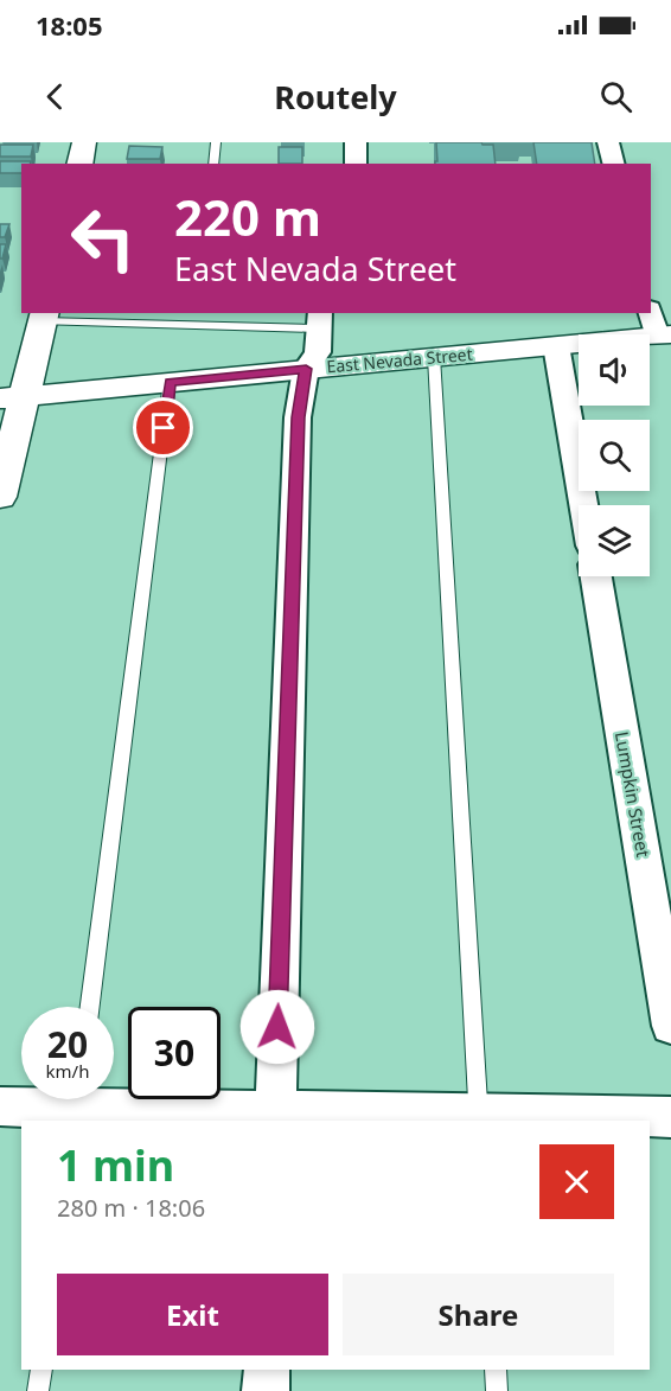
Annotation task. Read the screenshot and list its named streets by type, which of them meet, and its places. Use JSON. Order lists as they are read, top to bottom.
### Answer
{
  "streets": {
    "street": ["East Nevada Street", "Lumpkin Street"]
  },
  "page": {
    "status": "18:05",
    "header": "Routely",
    "turn": ["220 m", "East Nevada Street"],
    "speed": "20 km/h",
    "limit": "30",
    "heading": ["1 min", "280 m · 18:06"],
    "buttons": ["Exit", "Share"]
  }
}
